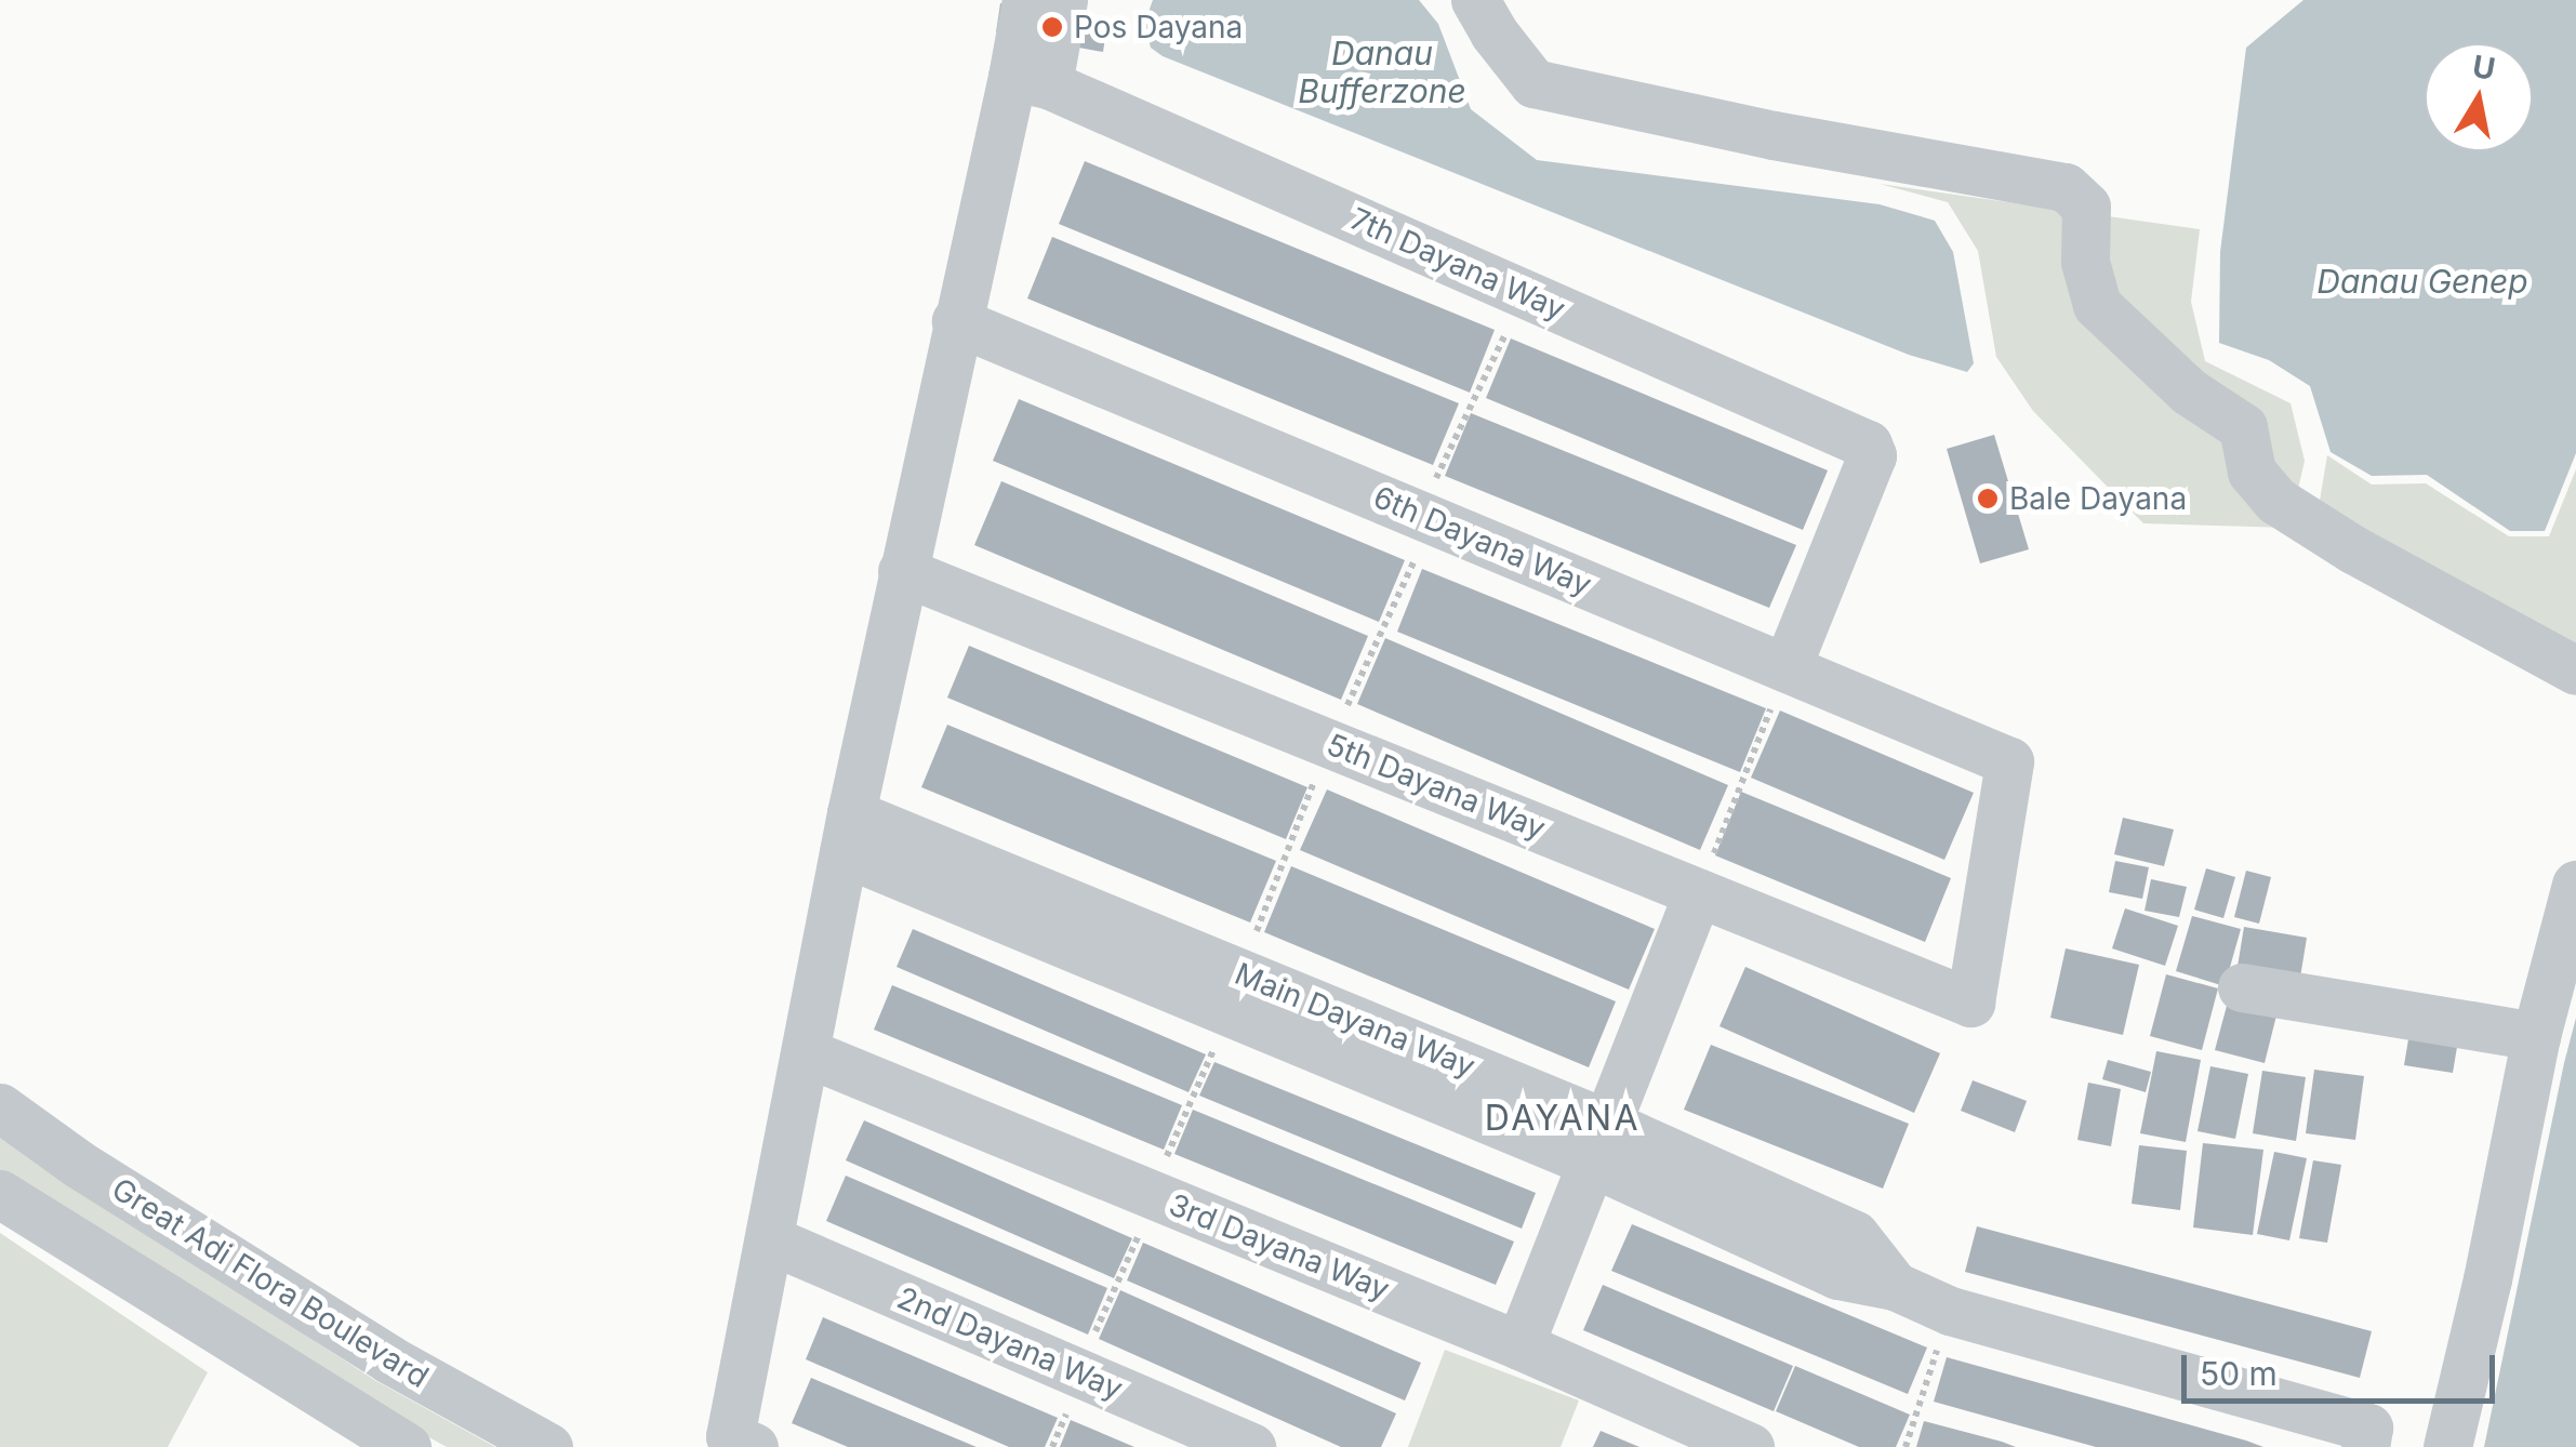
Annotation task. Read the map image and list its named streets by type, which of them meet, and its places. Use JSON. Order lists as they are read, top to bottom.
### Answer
{
  "streets": {
    "street": [
      "7th Dayana Way",
      "6th Dayana Way",
      "5th Dayana Way",
      "Main Dayana Way",
      "3rd Dayana Way",
      "Great Adi Flora Boulevard",
      "2nd Dayana Way"
    ]
  },
  "crossings": [
    ["7th Dayana Way", "6th Dayana Way"],
    ["6th Dayana Way", "5th Dayana Way"]
  ],
  "districts": ["DAYANA"],
  "water": ["Danau Bufferzone", "Danau Genep"],
  "places": ["Pos Dayana", "Bale Dayana"],
  "scale_bar": "50 m",
  "north": "top"
}
